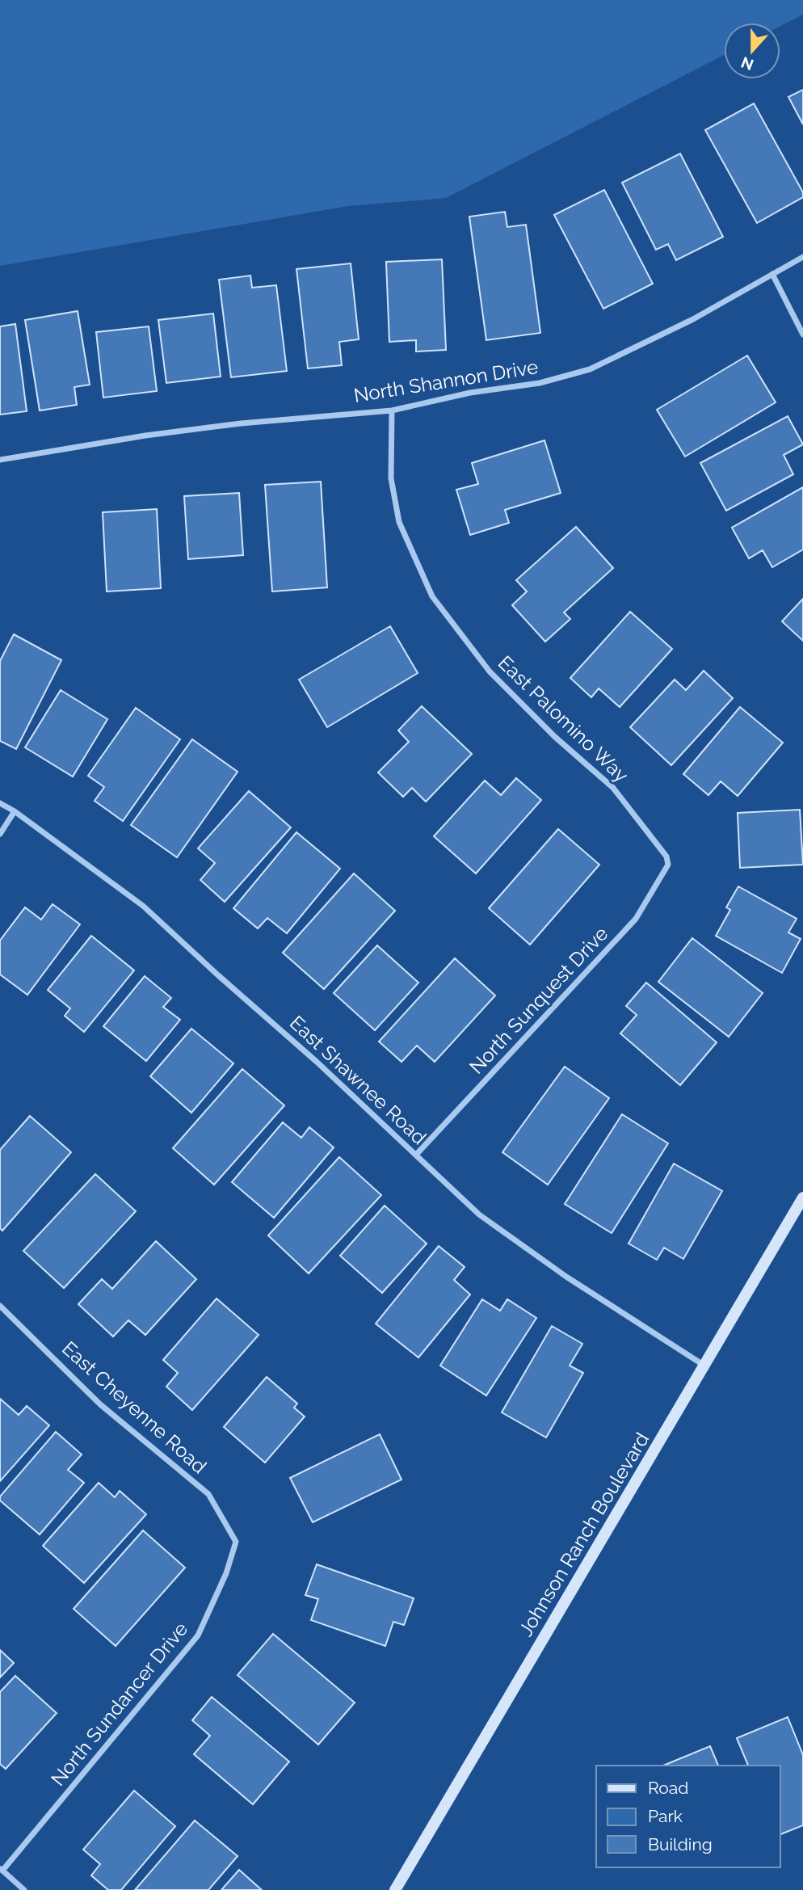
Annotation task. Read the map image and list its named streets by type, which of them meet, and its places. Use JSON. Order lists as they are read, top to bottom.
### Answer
{
  "streets": {
    "street": [
      "North Shannon Drive",
      "East Palomino Way",
      "North Sunquest Drive",
      "East Shawnee Road",
      "East Cheyenne Road",
      "Johnson Ranch Boulevard",
      "North Sundancer Drive"
    ]
  },
  "crossings": [
    ["North Shannon Drive", "East Palomino Way"],
    ["East Palomino Way", "North Sunquest Drive"],
    ["North Sunquest Drive", "East Shawnee Road"],
    ["East Shawnee Road", "Johnson Ranch Boulevard"],
    ["East Cheyenne Road", "North Sundancer Drive"]
  ],
  "legend": ["Road", "Park", "Building"],
  "north": "bottom"
}
